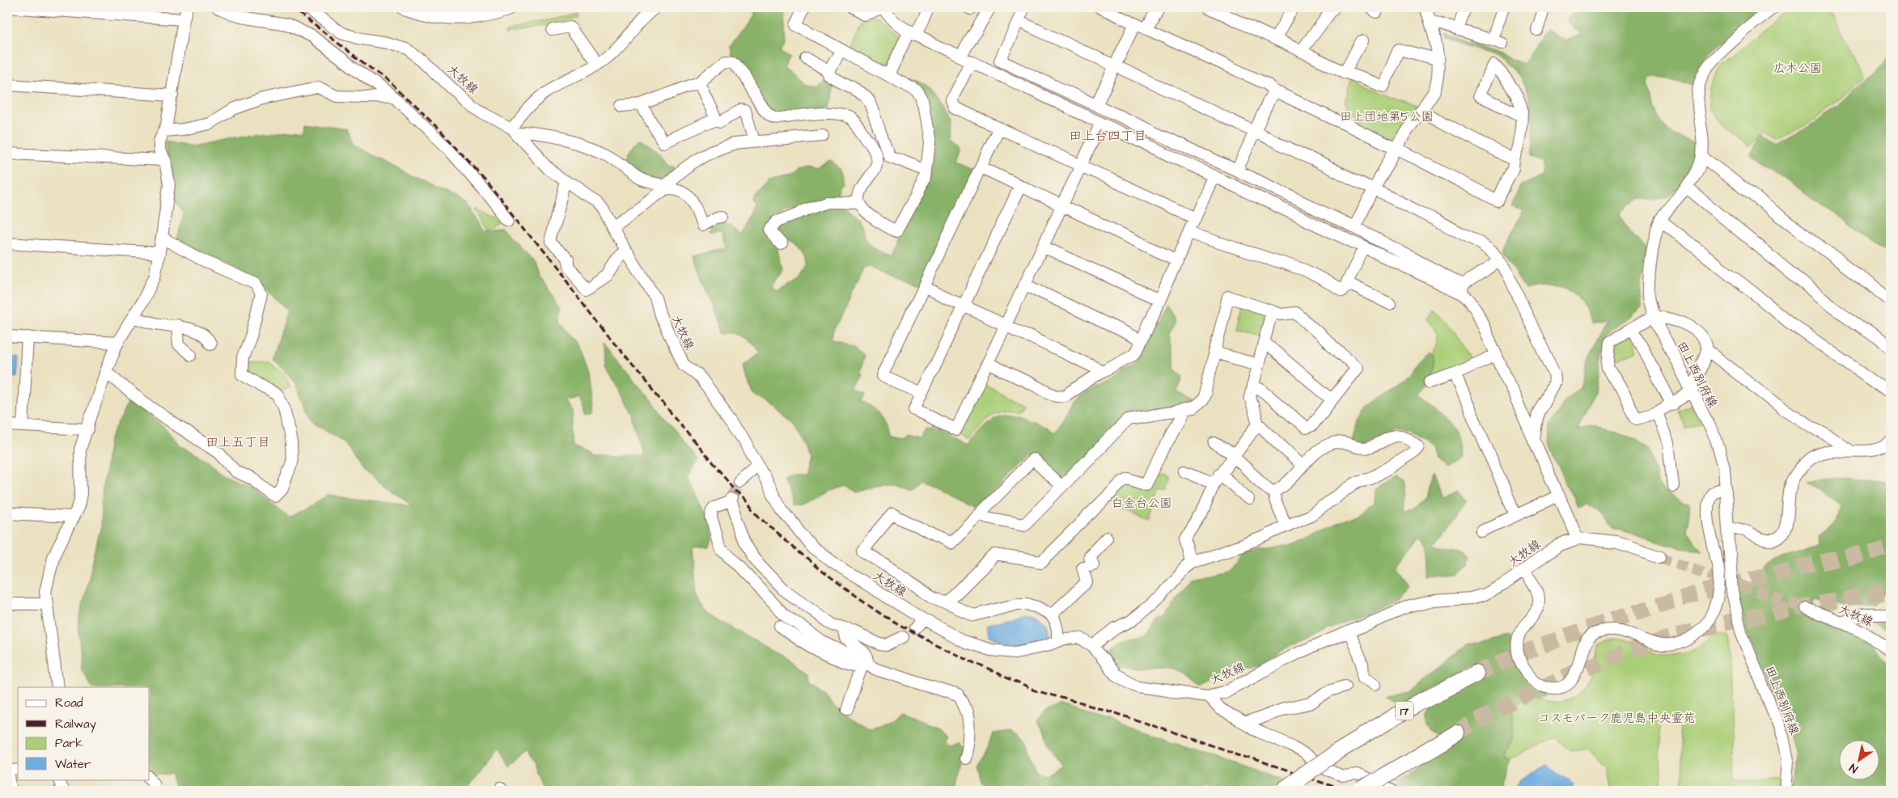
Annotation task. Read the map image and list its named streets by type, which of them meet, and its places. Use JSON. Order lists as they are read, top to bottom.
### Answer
{
  "streets": {
    "highway": ["17"],
    "street": ["大牧線", "田上西別府線"]
  },
  "districts": ["田上台四丁目", "田上五丁目"],
  "parks": [
    "広木公園",
    "田上団地第5公園",
    "白金台公園",
    "コスモパーク鹿児島中央霊苑"
  ],
  "legend": [
    "Road",
    "Railway",
    "Park",
    "Water"
  ],
  "north": "bottom left"
}
